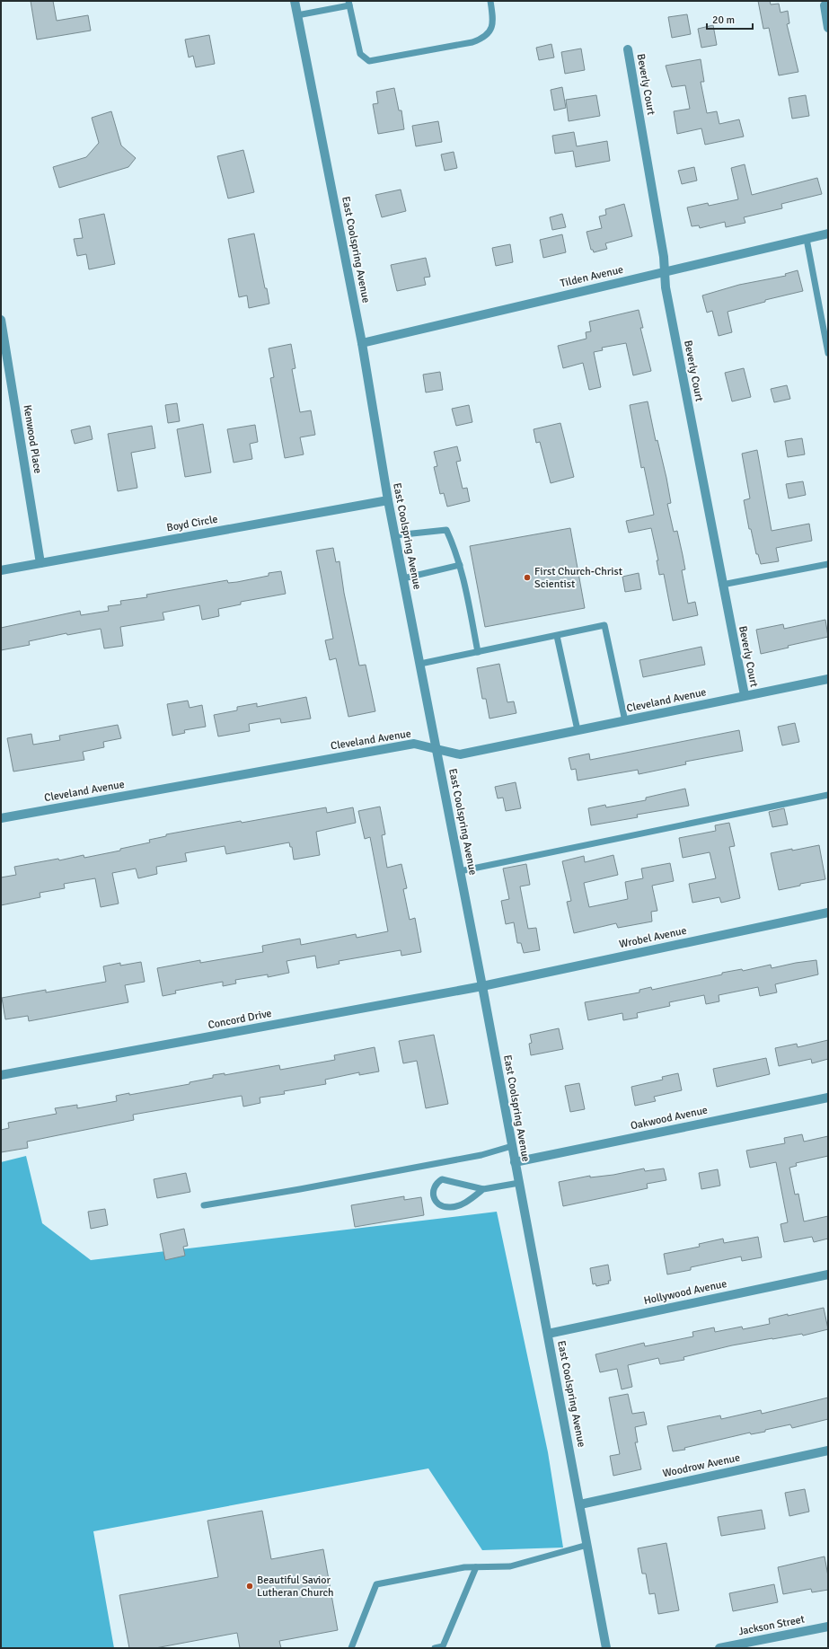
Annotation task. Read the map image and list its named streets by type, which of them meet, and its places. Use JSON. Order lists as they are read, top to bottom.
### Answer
{
  "streets": {
    "street": [
      "Beverly Court",
      "East Coolspring Avenue",
      "Tilden Avenue",
      "Kenwood Place",
      "Boyd Circle",
      "Cleveland Avenue",
      "Wrobel Avenue",
      "Concord Drive",
      "Oakwood Avenue",
      "Hollywood Avenue",
      "Woodrow Avenue",
      "Jackson Street"
    ]
  },
  "crossings": [
    ["Beverly Court", "Tilden Avenue"],
    ["Beverly Court", "Cleveland Avenue"],
    ["East Coolspring Avenue", "Tilden Avenue"],
    ["East Coolspring Avenue", "Boyd Circle"],
    ["East Coolspring Avenue", "Cleveland Avenue"],
    ["East Coolspring Avenue", "Wrobel Avenue"],
    ["East Coolspring Avenue", "Concord Drive"],
    ["East Coolspring Avenue", "Oakwood Avenue"],
    ["East Coolspring Avenue", "Hollywood Avenue"],
    ["East Coolspring Avenue", "Woodrow Avenue"],
    ["Kenwood Place", "Boyd Circle"],
    ["Wrobel Avenue", "Concord Drive"]
  ],
  "places": ["First Church-Christ Scientist", "Beautiful Savior Lutheran Church"],
  "scale_bar": "20 m"
}
